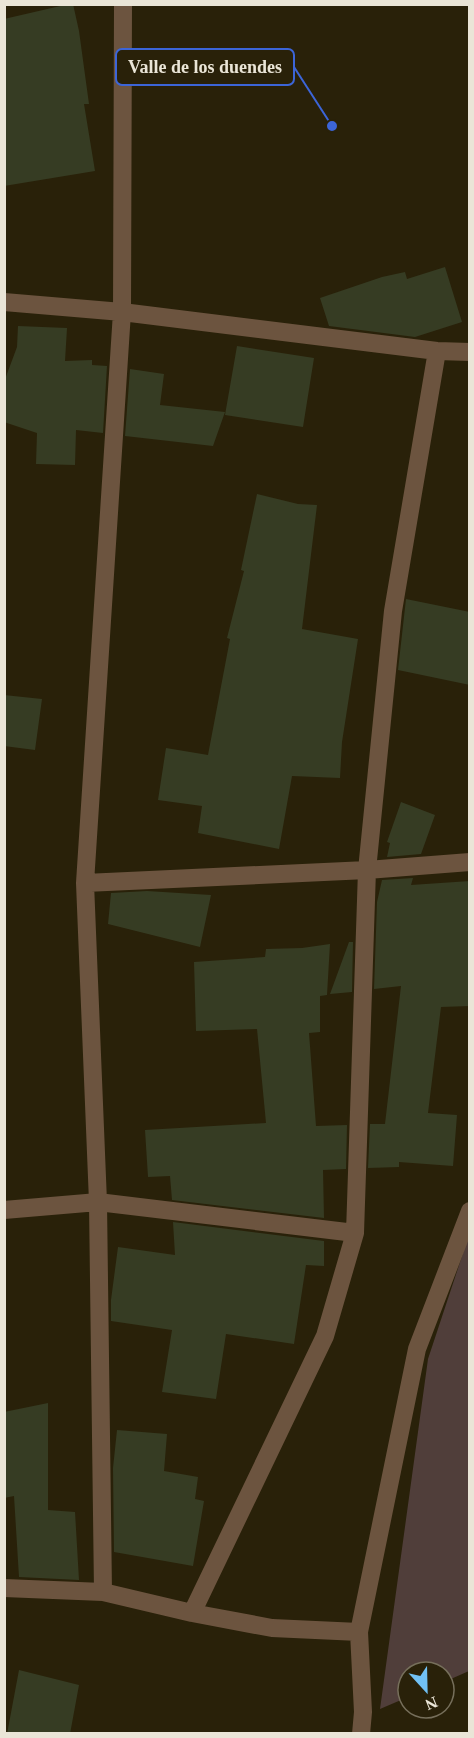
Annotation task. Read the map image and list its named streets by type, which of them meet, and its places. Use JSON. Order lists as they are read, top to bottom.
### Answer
{
  "places": ["Valle de los duendes"],
  "north": "bottom"
}
